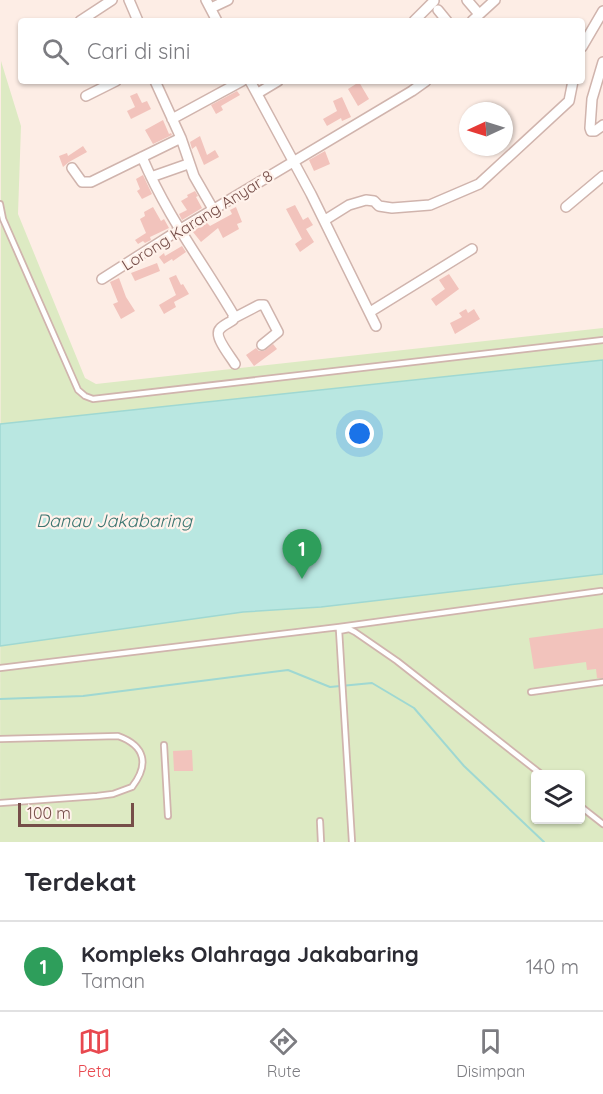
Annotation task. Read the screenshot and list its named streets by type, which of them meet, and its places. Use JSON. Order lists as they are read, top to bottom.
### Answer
{
  "streets": {
    "street": ["Lorong Karang Anyar 8"]
  },
  "water": ["Danau Jakabaring"],
  "scale_bar": "100 m",
  "north": "left",
  "page": {
    "search": "Cari di sini",
    "pins": "1",
    "scale": "100 m",
    "heading": "Terdekat",
    "list": [
      {
        "mark": "1",
        "name": "Kompleks Olahraga Jakabaring",
        "note": "Taman",
        "value": "140 m"
      }
    ],
    "nav": ["Peta", "Rute", "Disimpan"]
  }
}
